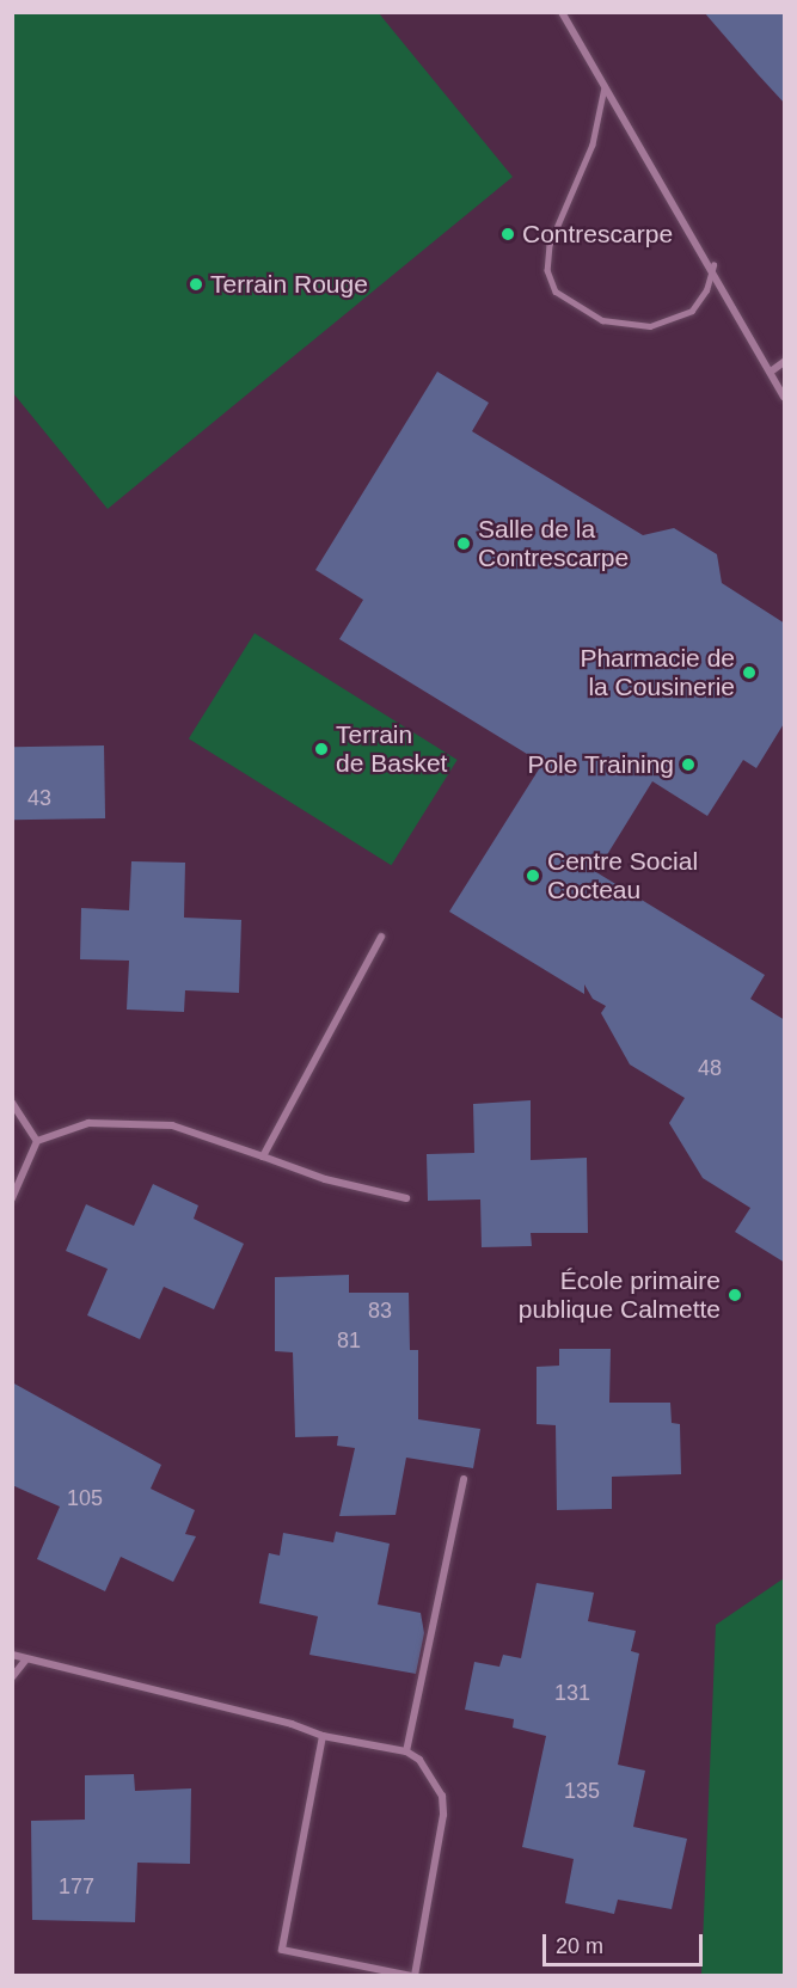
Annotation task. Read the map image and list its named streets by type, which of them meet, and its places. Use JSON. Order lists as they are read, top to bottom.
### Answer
{
  "places": [
    "Contrescarpe",
    "Terrain Rouge",
    "Salle de la Contrescarpe",
    "Pharmacie de la Cousinerie",
    "Terrain de Basket",
    "Pole Training",
    "Centre Social Cocteau",
    "École primaire publique Calmette"
  ],
  "house_numbers": [
    "43",
    "48",
    "83",
    "81",
    "105",
    "131",
    "135",
    "177"
  ],
  "scale_bar": "20 m"
}
